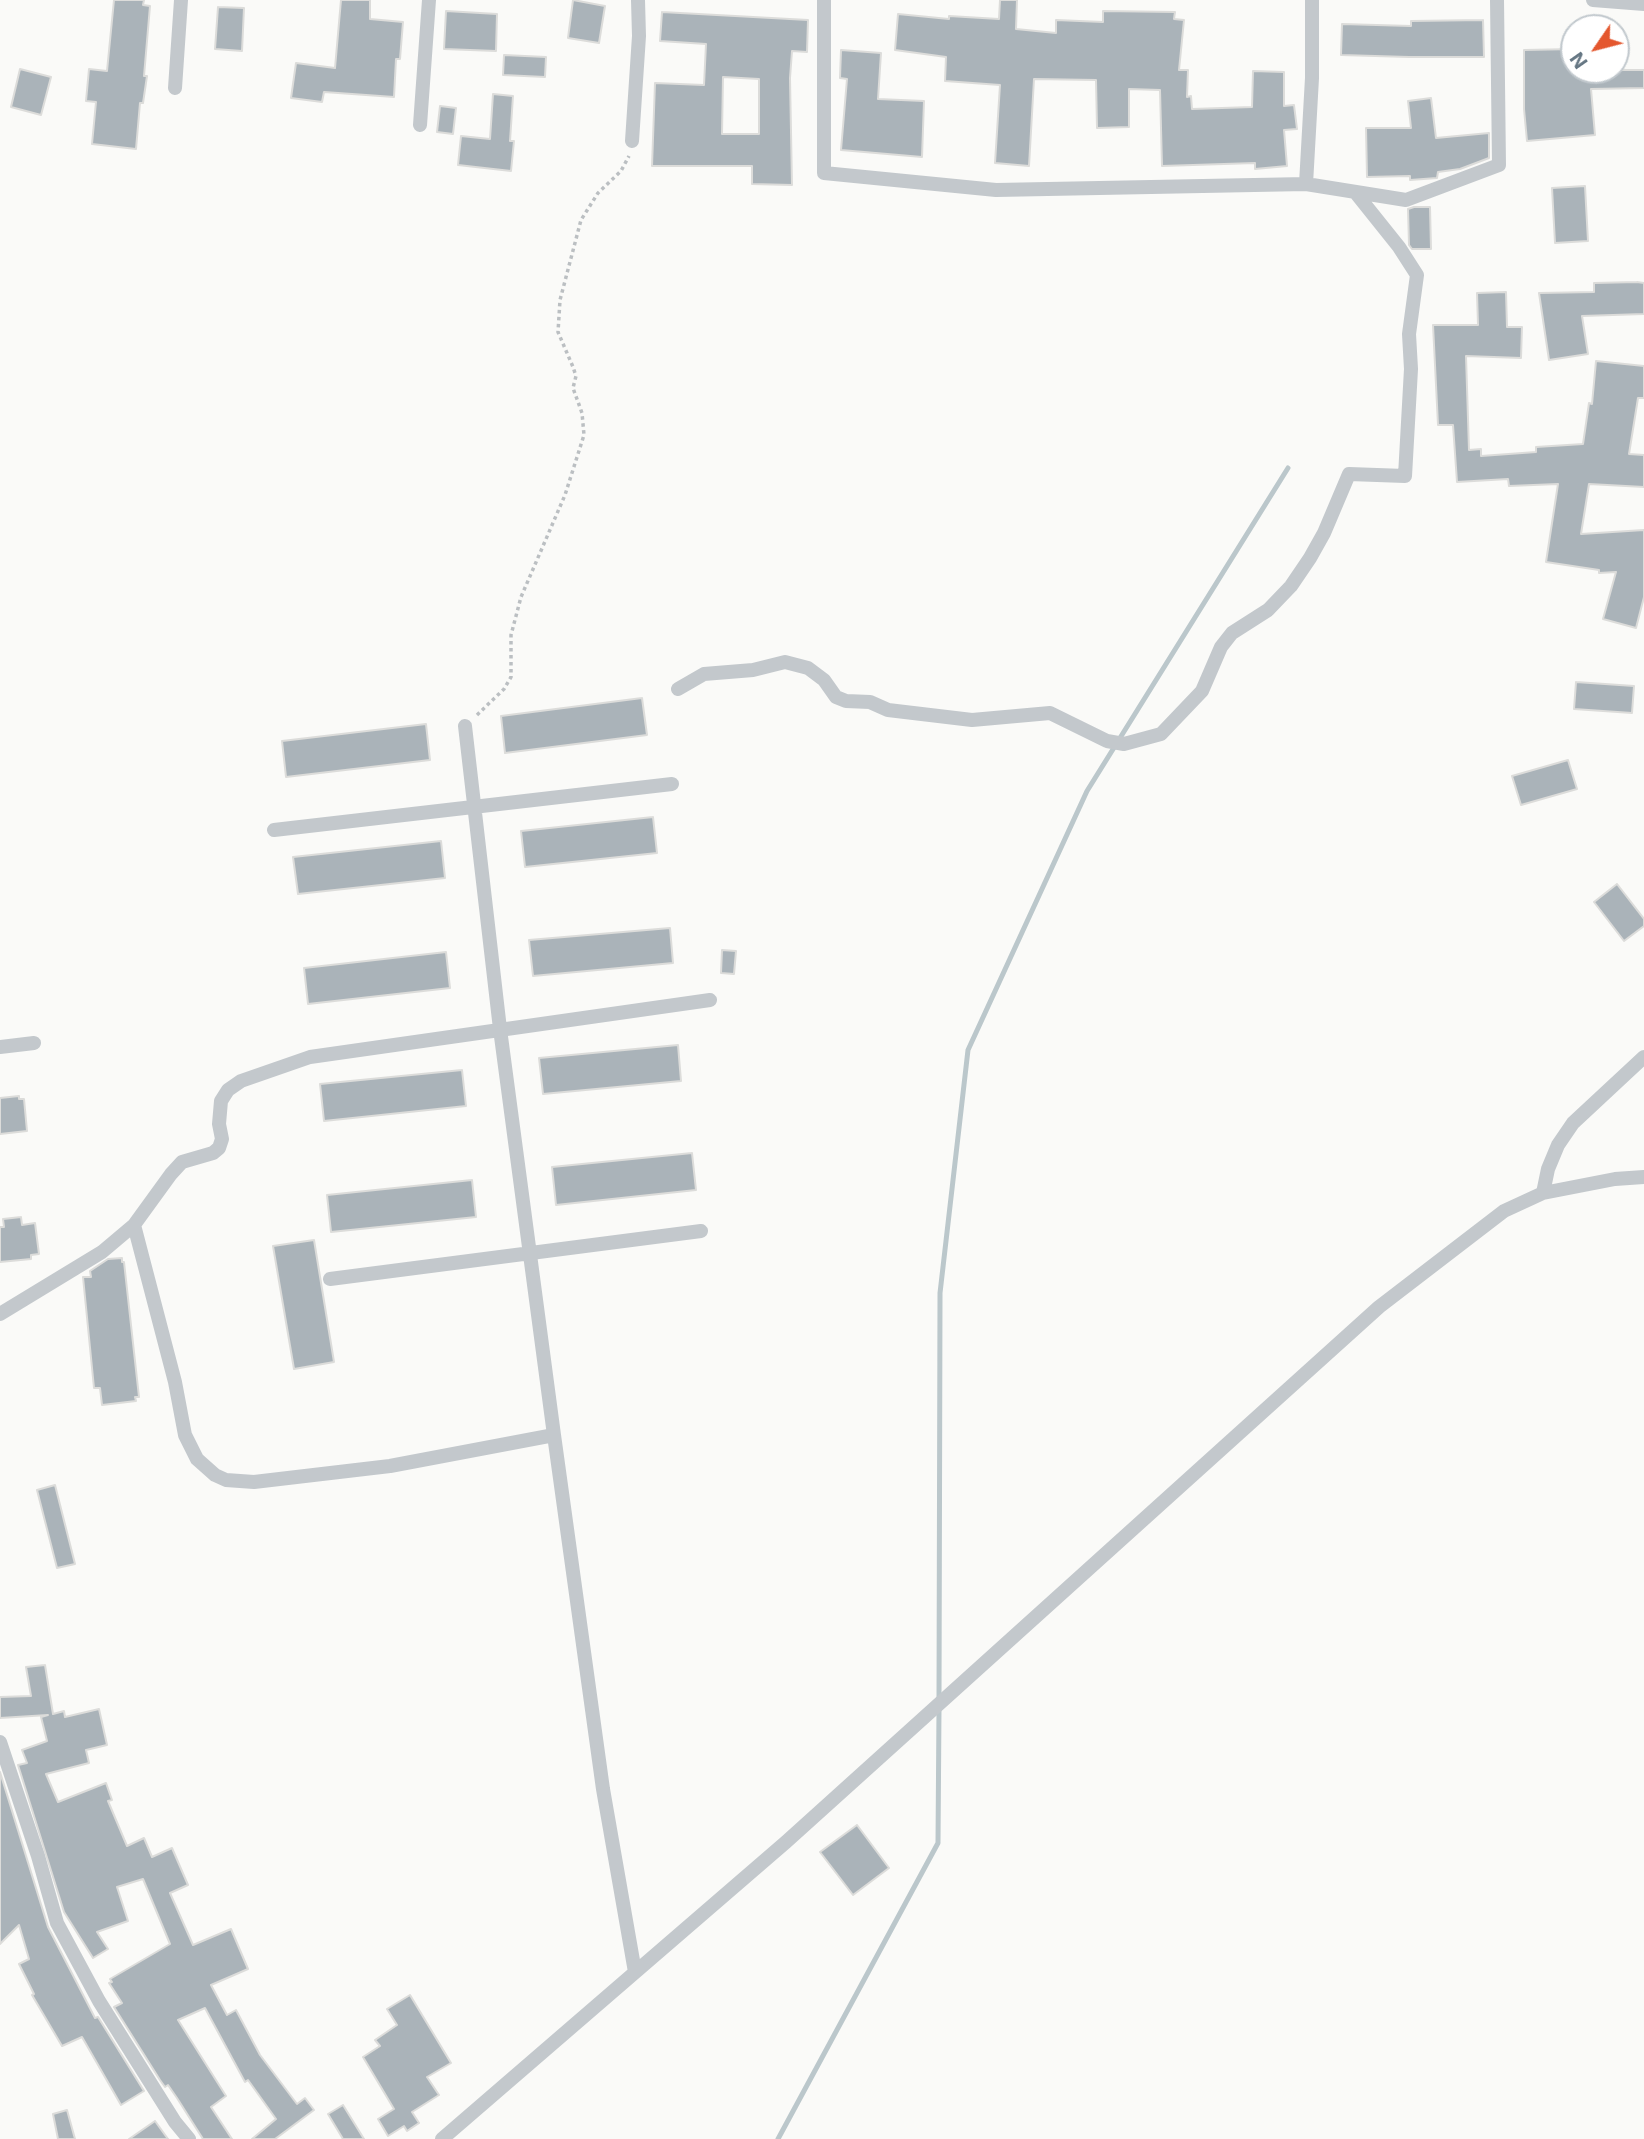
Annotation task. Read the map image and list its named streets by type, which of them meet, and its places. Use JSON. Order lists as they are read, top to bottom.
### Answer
{
  "north": "bottom left"
}
